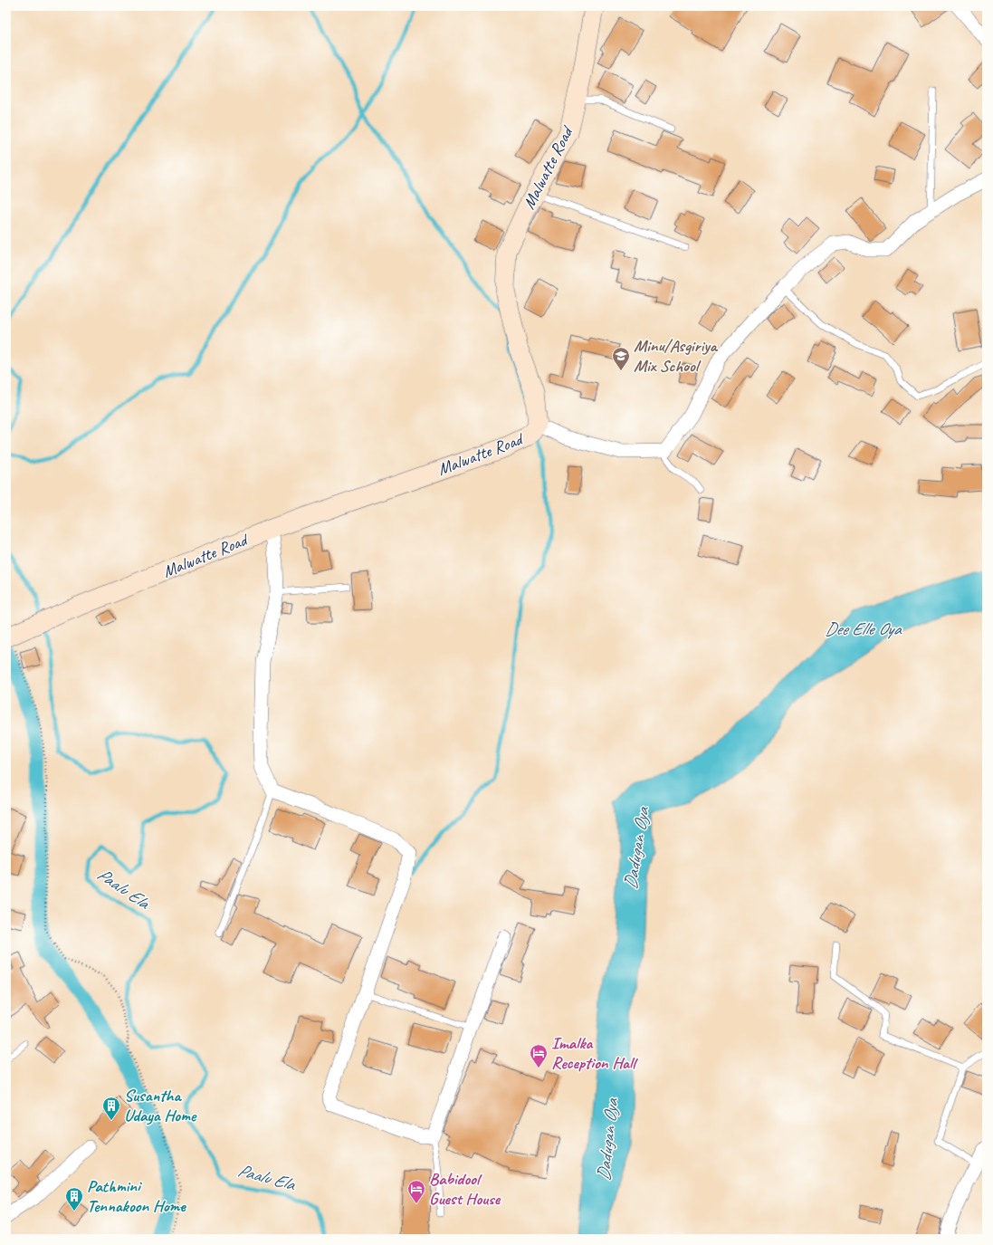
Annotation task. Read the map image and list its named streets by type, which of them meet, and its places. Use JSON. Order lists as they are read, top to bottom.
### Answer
{
  "streets": {
    "street": ["Malwatte Road"]
  },
  "water": ["Dee Elle Oya", "Dadugan Oya", "Paalu Ela"],
  "places": {
    "school or university": ["Minu/Asgiriya Mix School"],
    "hotel": ["Imalka Reception Hall", "Babidool Guest House"],
    "building": ["Susantha Udaya Home", "Pathmini Tennakoon Home"]
  }
}
